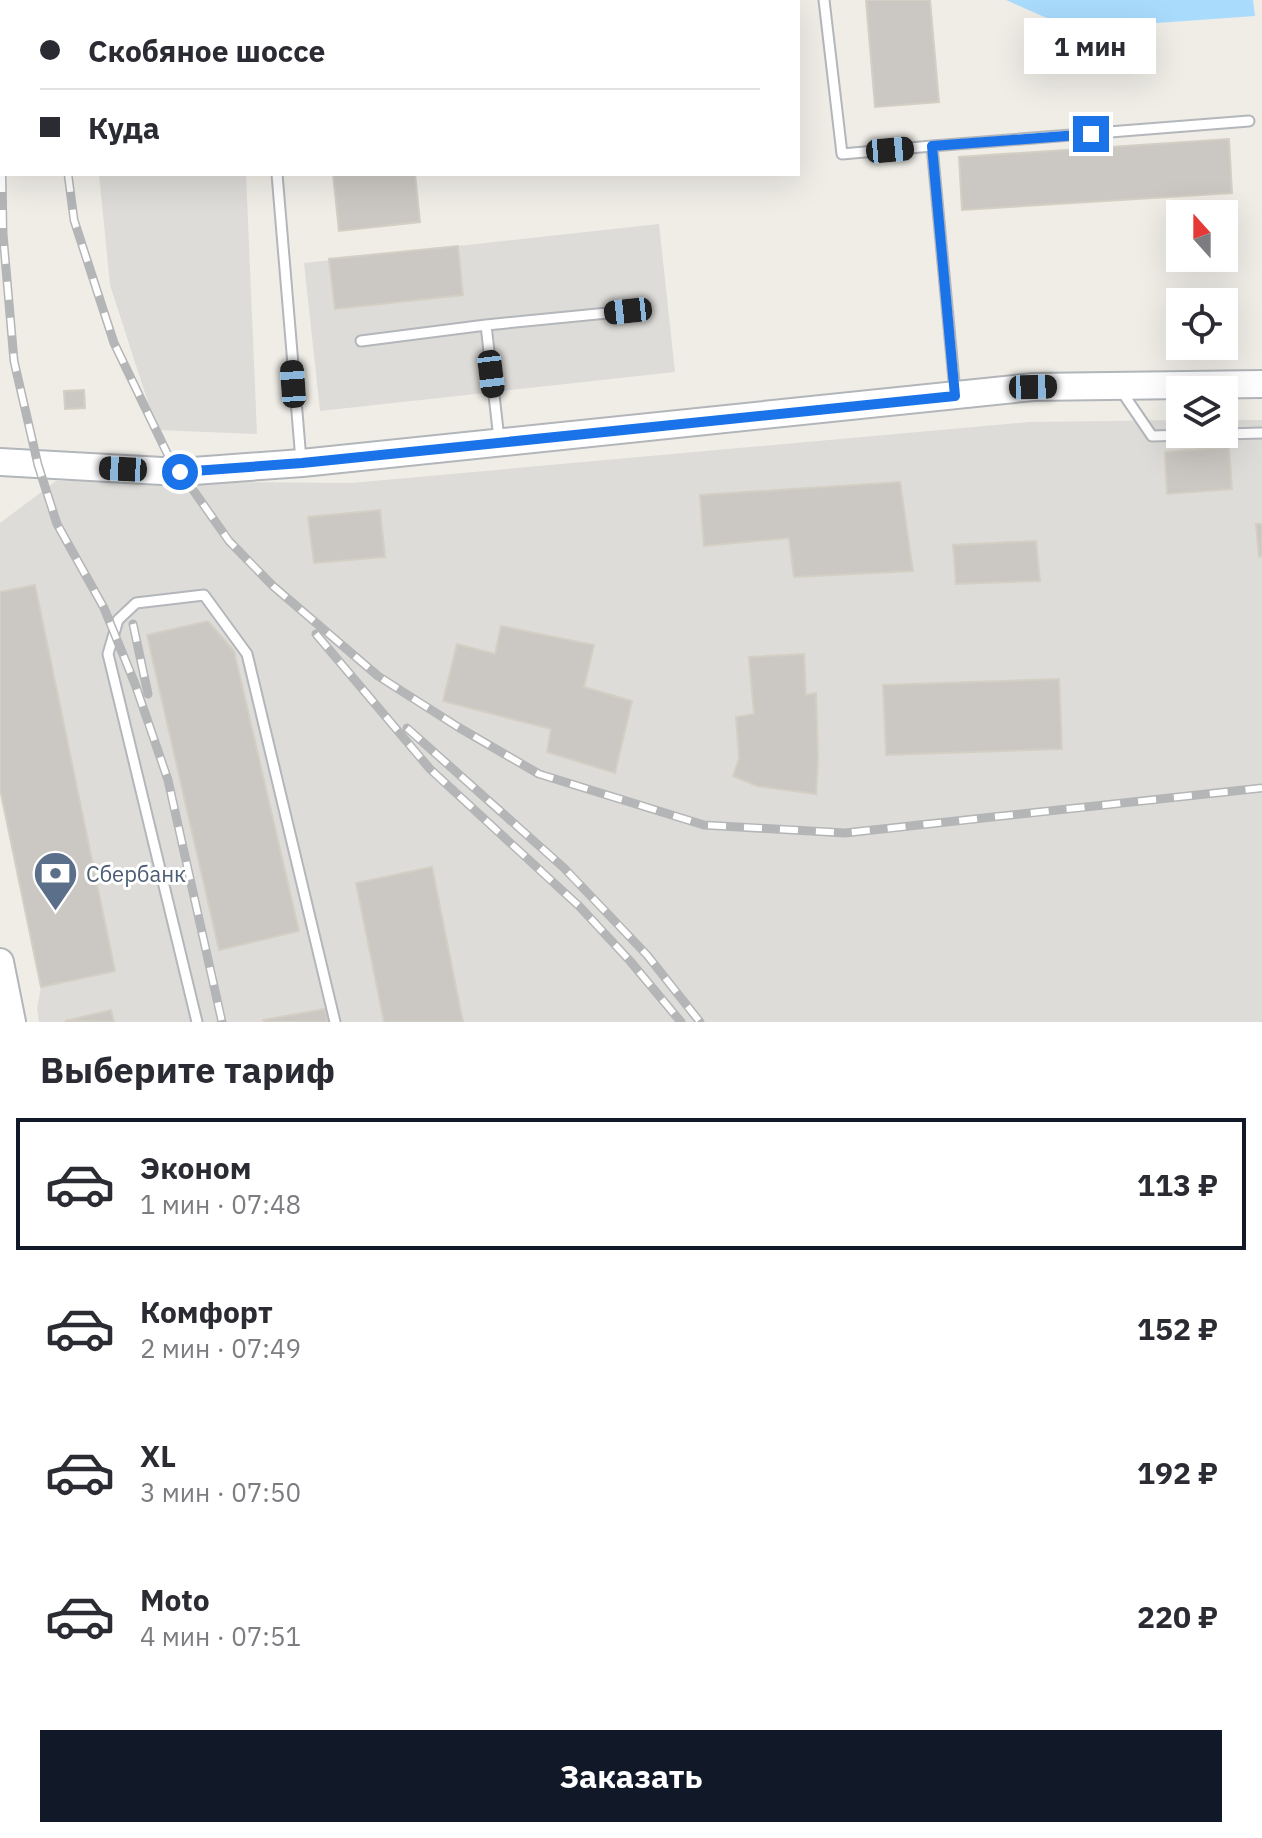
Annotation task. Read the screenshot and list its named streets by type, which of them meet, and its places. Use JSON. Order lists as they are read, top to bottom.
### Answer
{
  "places": {
    "bank": ["Сбербанк"]
  },
  "north": "top",
  "page": {
    "banner": ["Скобяное шоссе", "Куда"],
    "bubble": "1 мин",
    "heading": "Выберите тариф",
    "list": [
      {
        "name": "Эконом",
        "note": "1 мин · 07:48",
        "value": "113 ₽"
      },
      {
        "name": "Комфорт",
        "note": "2 мин · 07:49",
        "value": "152 ₽"
      },
      {
        "name": "XL",
        "note": "3 мин · 07:50",
        "value": "192 ₽"
      },
      {
        "name": "Moto",
        "note": "4 мин · 07:51",
        "value": "220 ₽"
      }
    ],
    "buttons": "Заказать"
  }
}
